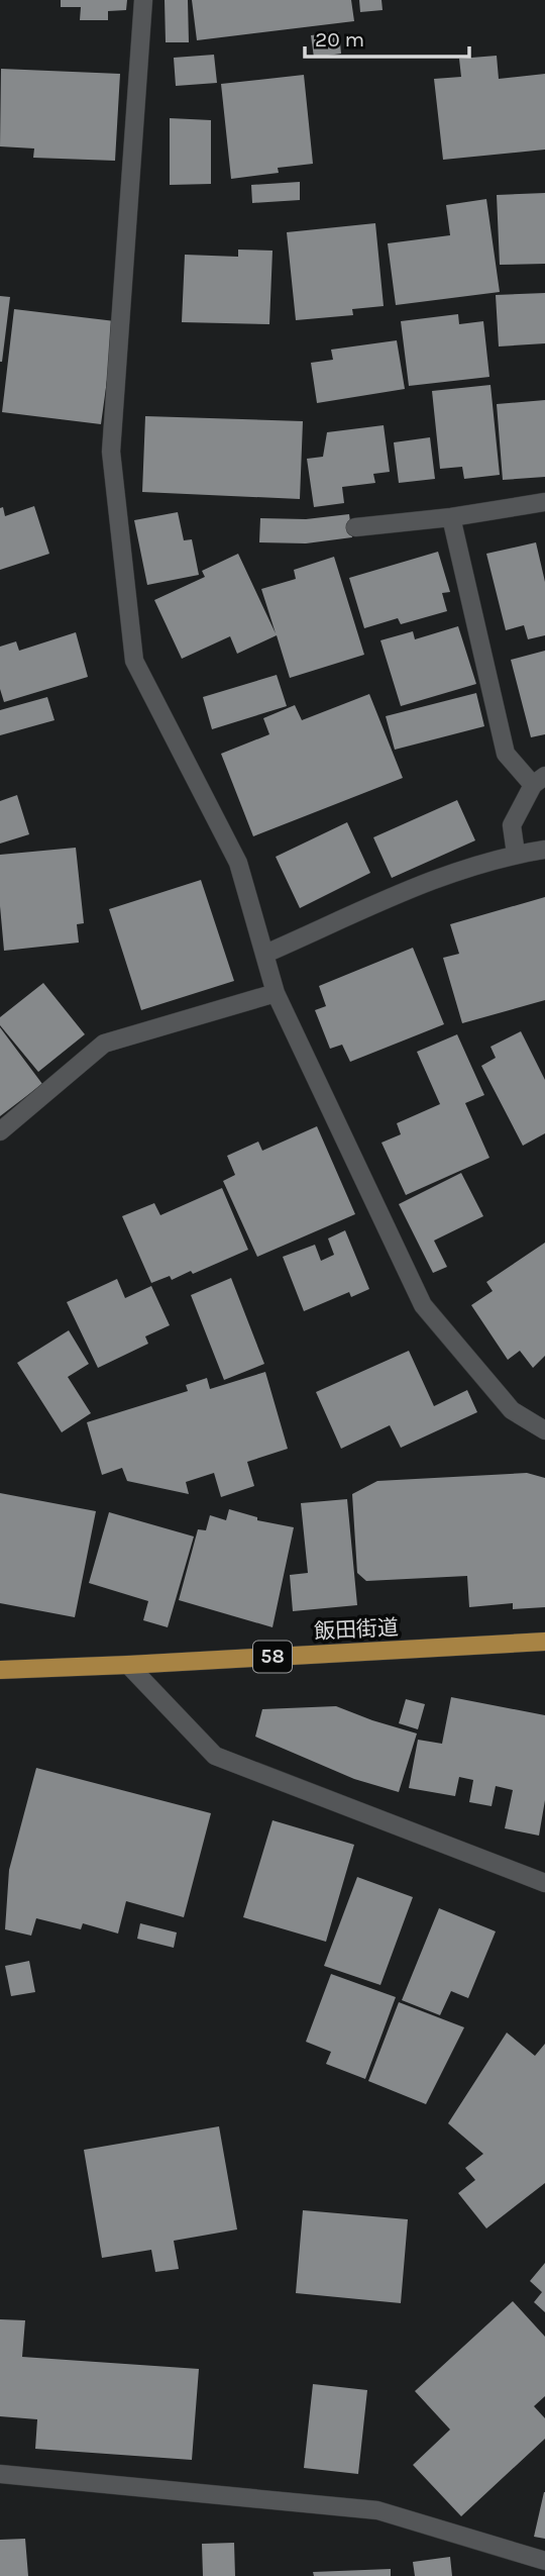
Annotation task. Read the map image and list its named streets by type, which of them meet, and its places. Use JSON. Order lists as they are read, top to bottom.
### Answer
{
  "streets": {
    "main road": ["飯田街道", "58"]
  },
  "scale_bar": "20 m"
}
